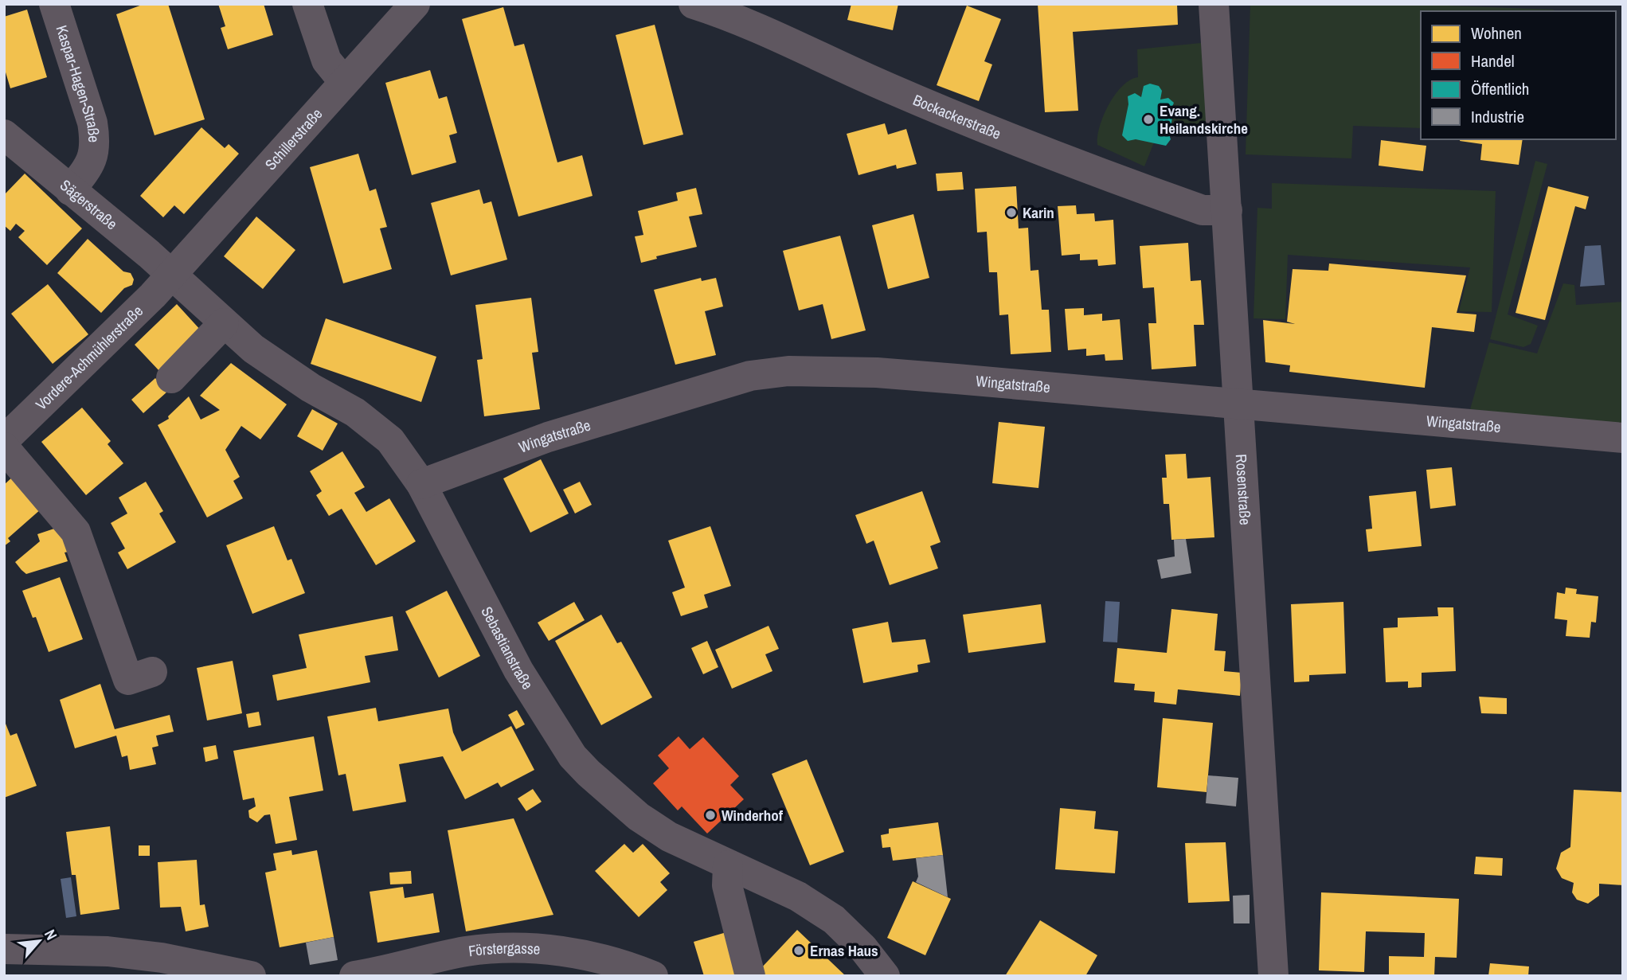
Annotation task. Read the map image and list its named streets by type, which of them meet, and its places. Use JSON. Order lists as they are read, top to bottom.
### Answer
{
  "streets": {
    "street": [
      "Kaspar-Hagen-Straße",
      "Bockackerstraße",
      "Schillerstraße",
      "Sägerstraße",
      "Vordere-Achmühlerstraße",
      "Wingatstraße",
      "Rosenstraße",
      "Sebastianstraße",
      "Förstergasse"
    ]
  },
  "crossings": [
    ["Kaspar-Hagen-Straße", "Sägerstraße"],
    ["Bockackerstraße", "Rosenstraße"],
    ["Schillerstraße", "Sägerstraße"],
    ["Schillerstraße", "Vordere-Achmühlerstraße"],
    ["Schillerstraße", "Sebastianstraße"],
    ["Sägerstraße", "Vordere-Achmühlerstraße"],
    ["Sägerstraße", "Sebastianstraße"],
    ["Vordere-Achmühlerstraße", "Sebastianstraße"],
    ["Wingatstraße", "Rosenstraße"],
    ["Wingatstraße", "Sebastianstraße"]
  ],
  "places": [
    "Evang. Heilandskirche",
    "Karin",
    "Winderhof",
    "Ernas Haus"
  ],
  "legend": [
    "Wohnen",
    "Handel",
    "Öffentlich",
    "Industrie"
  ],
  "north": "top right"
}
